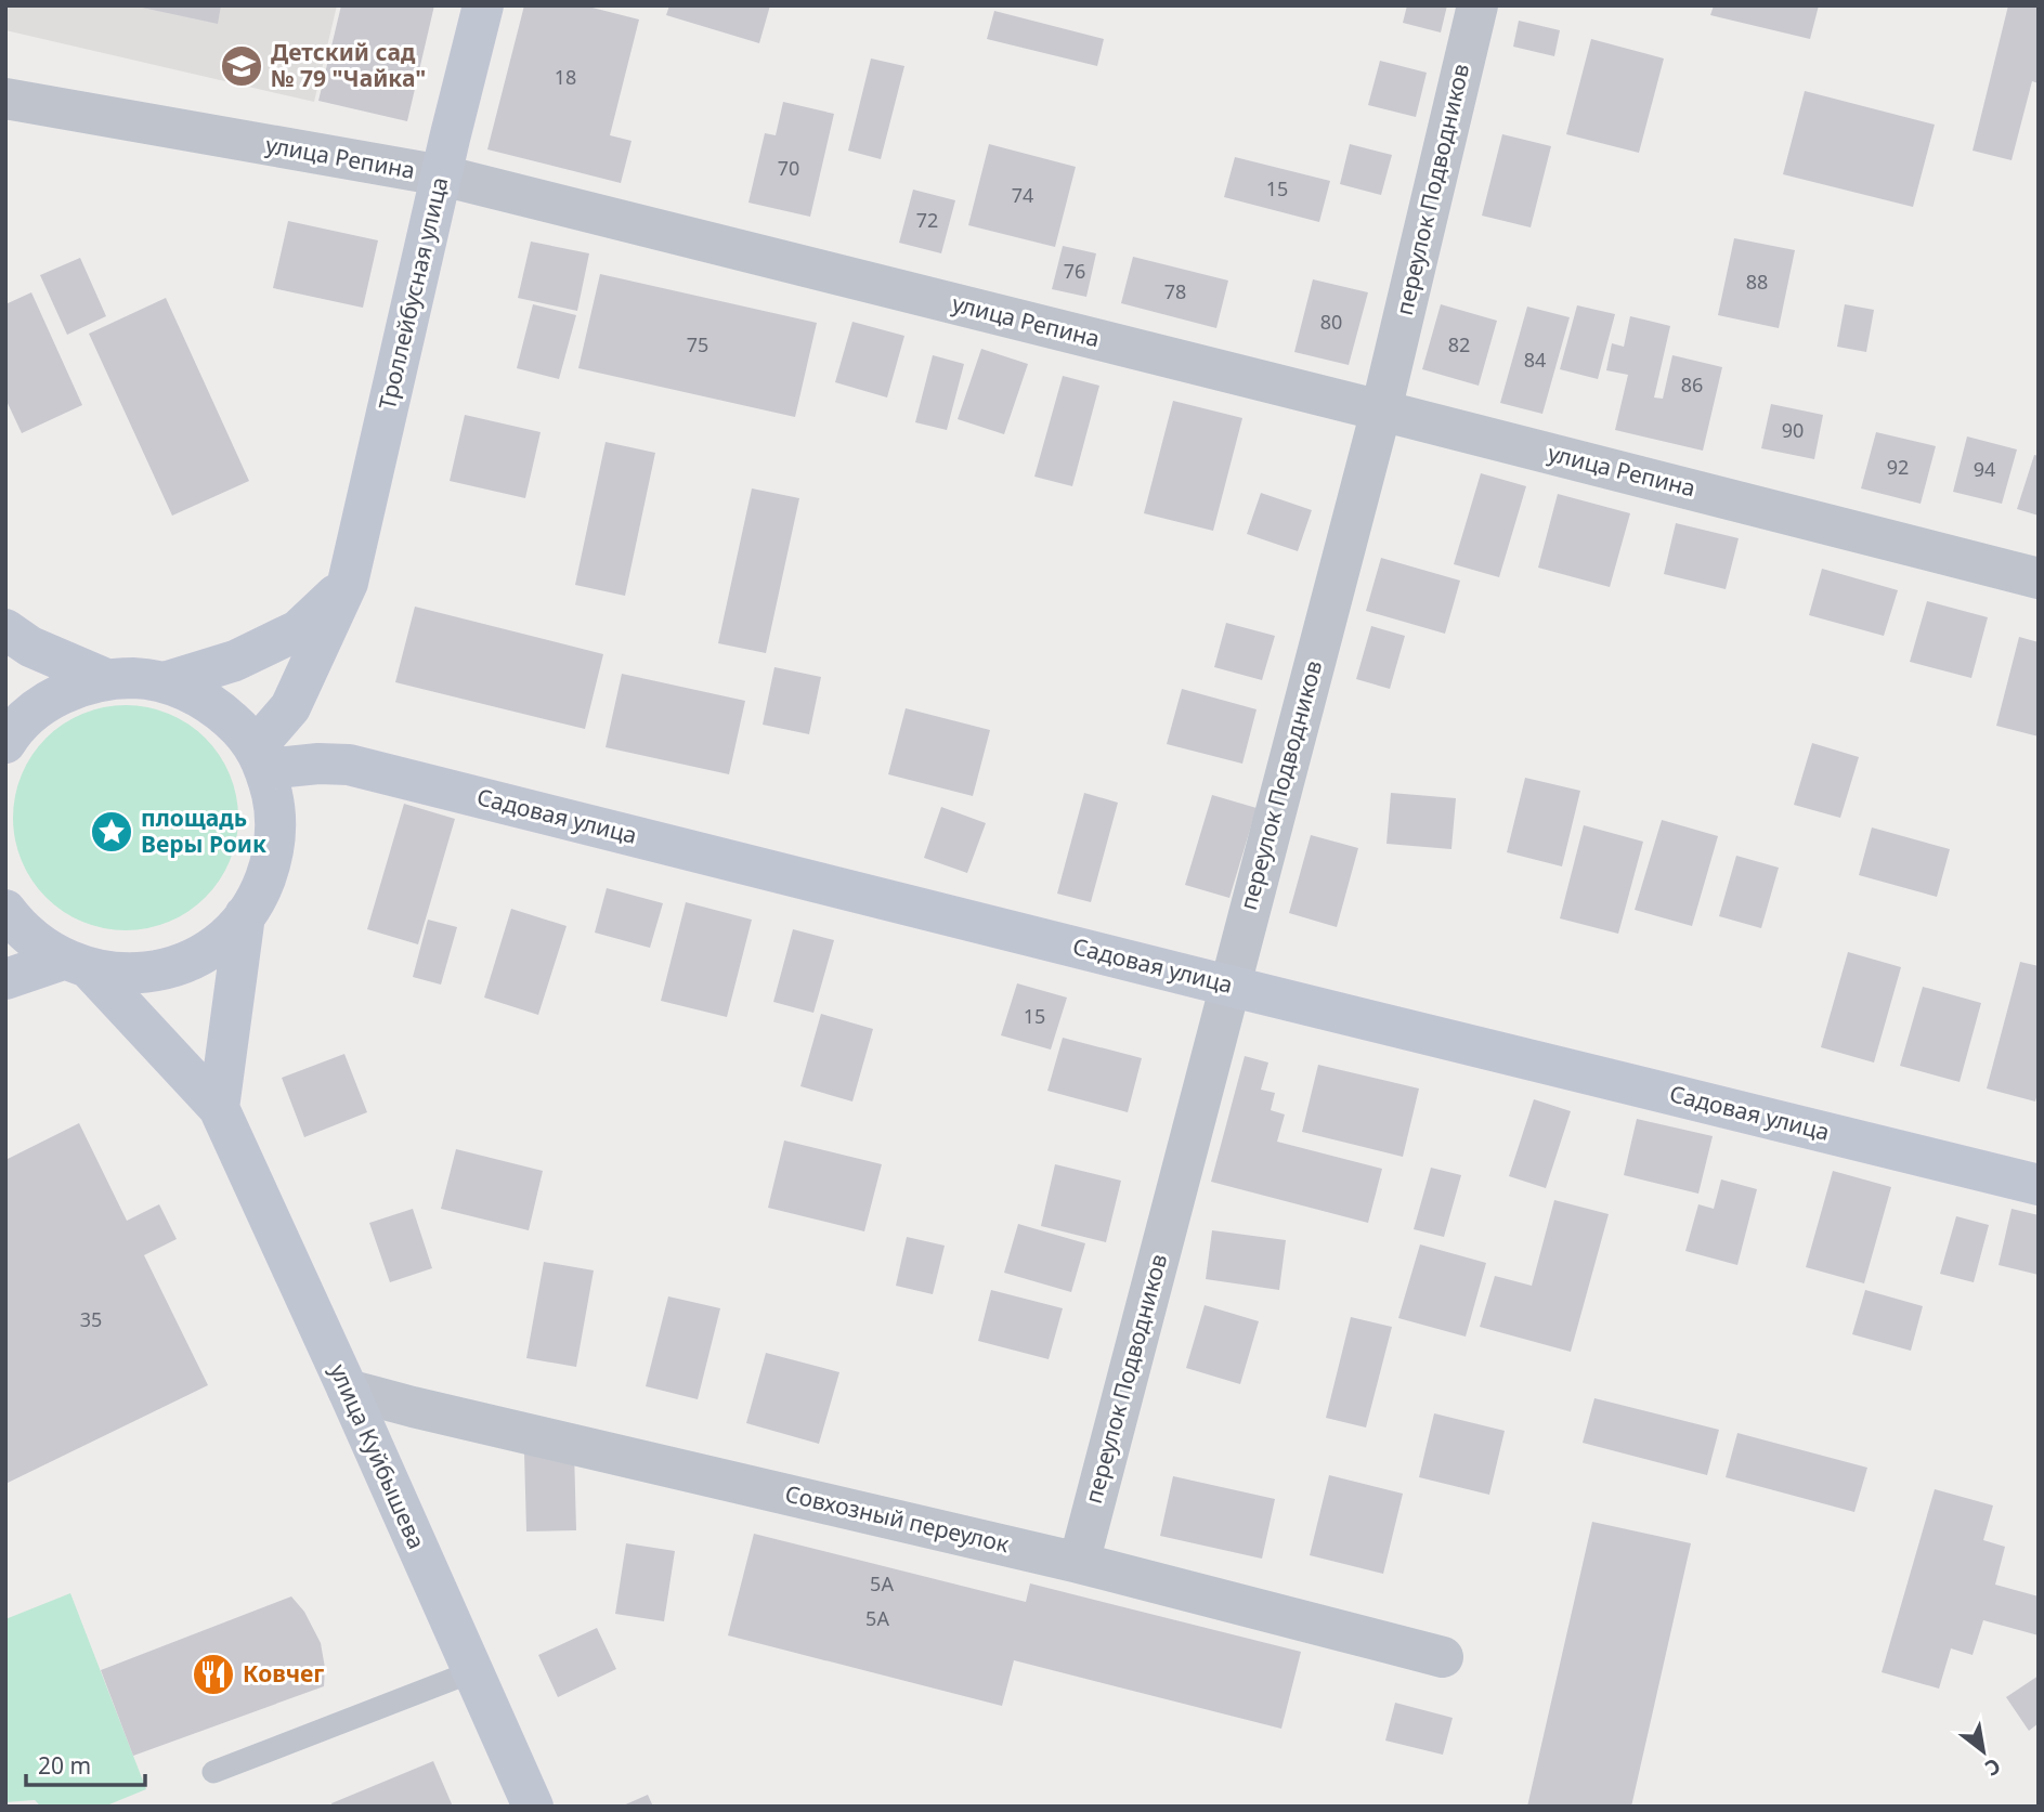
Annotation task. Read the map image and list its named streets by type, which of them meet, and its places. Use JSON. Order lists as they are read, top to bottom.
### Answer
{
  "streets": {
    "main road": ["Троллейбусная улица", "Садовая улица", "улица Куйбышева"],
    "street": ["улица Репина", "переулок Подводников", "Совхозный переулок"]
  },
  "crossings": [
    ["улица Репина", "переулок Подводников"],
    ["улица Репина", "Троллейбусная улица"],
    ["переулок Подводников", "Садовая улица"],
    ["переулок Подводников", "Совхозный переулок"],
    ["Троллейбусная улица", "Садовая улица"],
    ["улица Куйбышева", "Совхозный переулок"]
  ],
  "places": {
    "school or university": ["Детский сад № 79 \"Чайка\""],
    "place": ["площадь Веры Роик"],
    "restaurant": ["Ковчег"]
  },
  "house_numbers": [
    "18",
    "70",
    "15",
    "74",
    "72",
    "76",
    "88",
    "78",
    "80",
    "75",
    "82",
    "84",
    "86",
    "90",
    "92",
    "94",
    "15",
    "35",
    "5А",
    "5А"
  ],
  "scale_bar": "20 m",
  "north": "bottom right"
}
